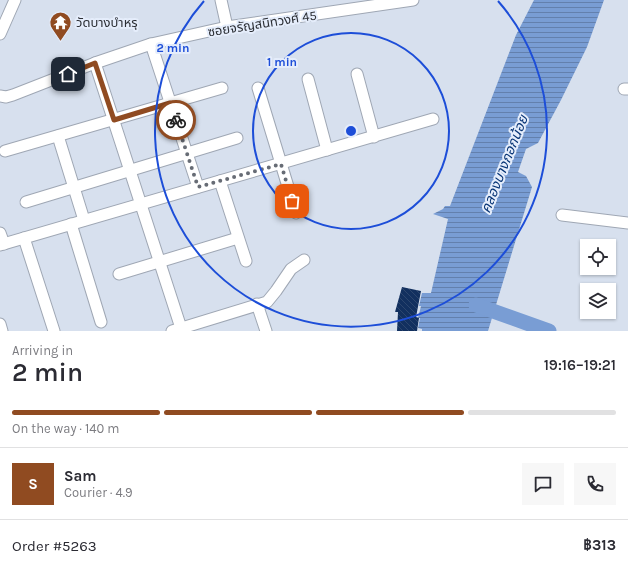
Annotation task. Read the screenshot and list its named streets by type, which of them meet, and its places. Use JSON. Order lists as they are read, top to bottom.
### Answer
{
  "streets": {
    "street": ["ซอยจรัญสนิทวงศ์ 45"]
  },
  "water": ["คลองบางกอกน้อย"],
  "places": {
    "temple": ["วัดบางบำหรุ"]
  },
  "page": {
    "heading": ["2 min", "Arriving in", "19:16–19:21"],
    "panel": [
      "Sam",
      "Courier · 4.9",
      "Order #5263",
      "฿313"
    ],
    "bar": "On the way · 140 m",
    "round": "S"
  },
  "rings": ["2 min", "1 min"]
}
